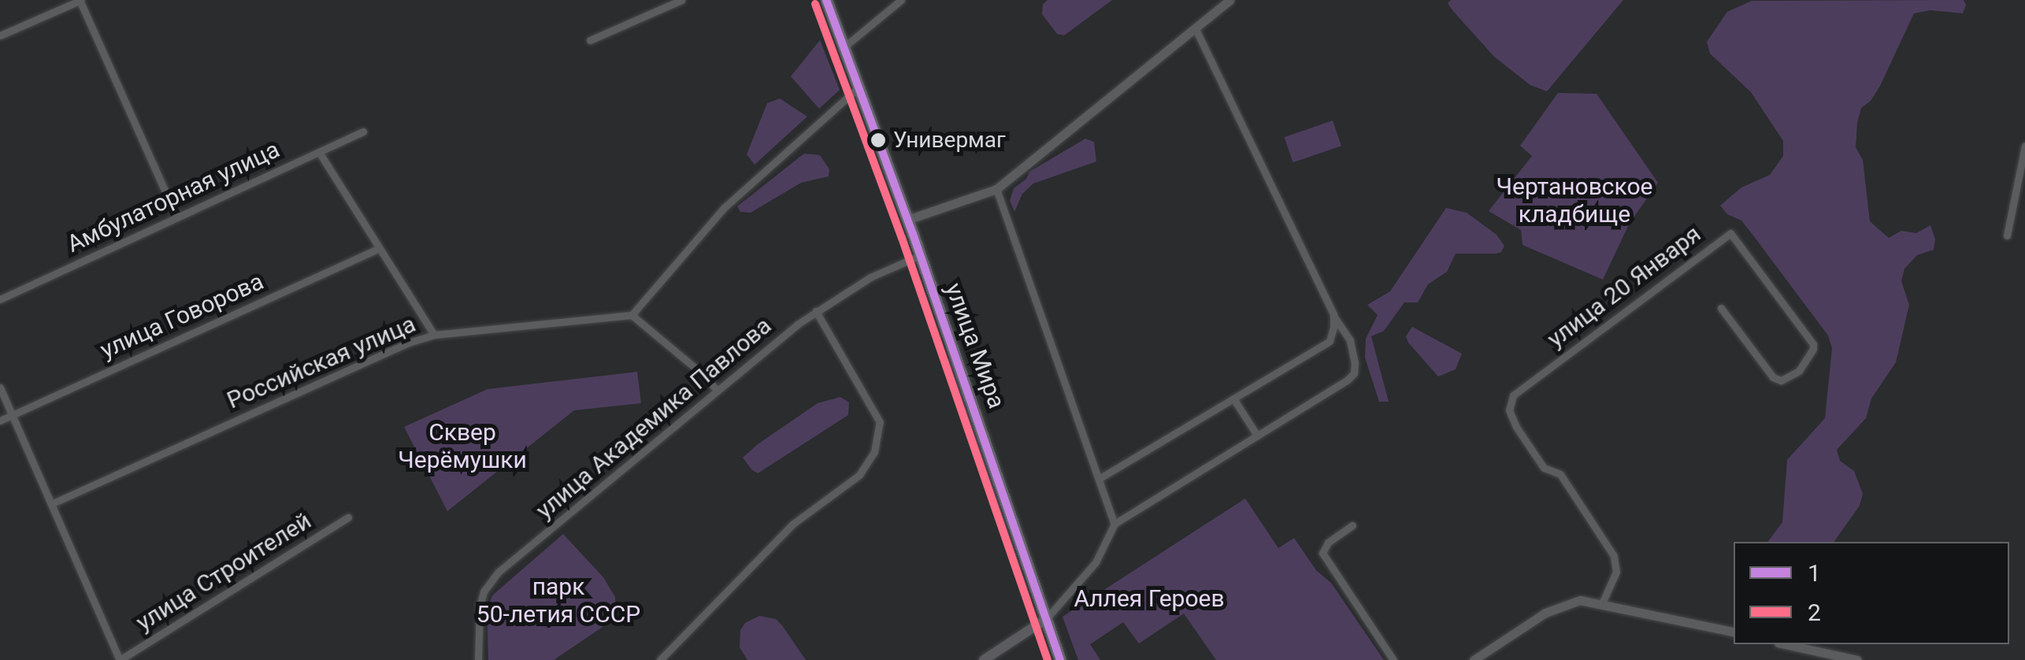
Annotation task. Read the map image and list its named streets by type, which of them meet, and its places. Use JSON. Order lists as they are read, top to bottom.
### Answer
{
  "streets": {
    "main road": ["улица Мира"],
    "street": [
      "Амбулаторная улица",
      "улица 20 Января",
      "улица Говорова",
      "Российская улица",
      "улица Академика Павлова",
      "улица Строителей"
    ]
  },
  "crossings": [
    ["улица Мира", "улица Академика Павлова"]
  ],
  "parks": [
    "Чертановское кладбище",
    "Сквер Черёмушки",
    "парк 50-летия СССР",
    "Аллея Героев"
  ],
  "places": ["Универмаг"],
  "lines": ["transit line 1", "transit line 2"],
  "legend": ["1", "2"]
}
